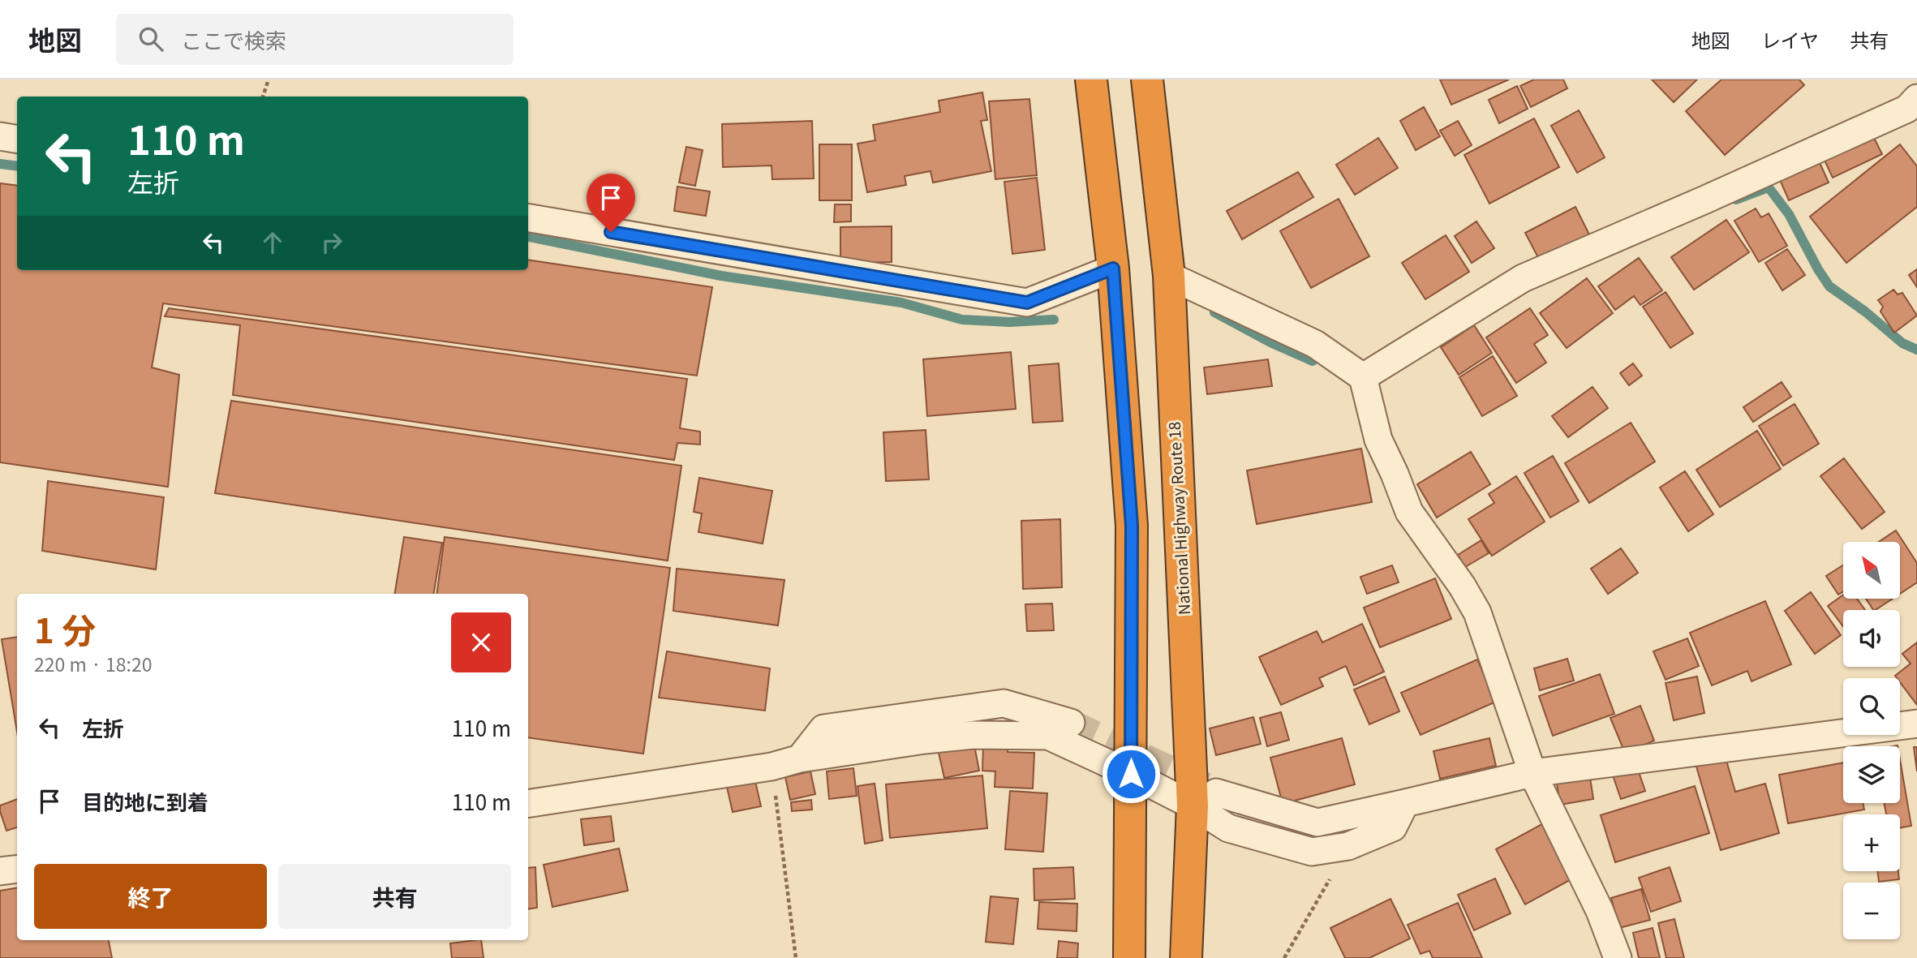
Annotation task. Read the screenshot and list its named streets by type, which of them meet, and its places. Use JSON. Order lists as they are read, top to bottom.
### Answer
{
  "streets": {
    "highway": ["National Highway Route 18"]
  },
  "north": "top left",
  "page": {
    "header": "地図",
    "search": "ここで検索",
    "nav": ["地図", "レイヤ", "共有"],
    "turn": ["110 m", "左折"],
    "map_buttons": ["+", "−"],
    "heading": ["1 分", "220 m · 18:20"],
    "list": [
      {
        "name": "左折",
        "value": "110 m"
      },
      {
        "name": "目的地に到着",
        "value": "110 m"
      }
    ],
    "buttons": ["終了", "共有"]
  }
}
